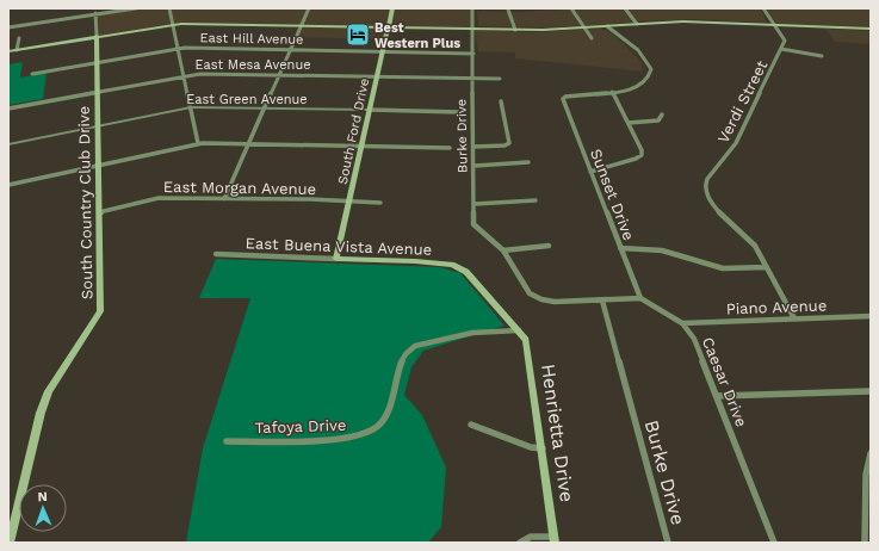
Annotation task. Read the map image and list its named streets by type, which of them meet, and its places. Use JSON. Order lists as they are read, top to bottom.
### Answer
{
  "streets": {
    "main road": [
      "South Ford Drive",
      "South Country Club Drive",
      "East Buena Vista Avenue",
      "Henrietta Drive"
    ],
    "street": [
      "East Hill Avenue",
      "East Mesa Avenue",
      "East Green Avenue",
      "Verdi Street",
      "Burke Drive",
      "East Morgan Avenue",
      "Sunset Drive",
      "Piano Avenue",
      "Caesar Drive",
      "Tafoya Drive"
    ]
  },
  "crossings": [
    ["East Hill Avenue", "South Ford Drive"],
    ["East Hill Avenue", "Burke Drive"],
    ["East Hill Avenue", "South Country Club Drive"],
    ["East Mesa Avenue", "South Ford Drive"],
    ["East Mesa Avenue", "Burke Drive"],
    ["East Mesa Avenue", "South Country Club Drive"],
    ["East Green Avenue", "South Ford Drive"],
    ["East Green Avenue", "South Country Club Drive"],
    ["Verdi Street", "Piano Avenue"],
    ["South Ford Drive", "East Morgan Avenue"],
    ["South Ford Drive", "East Buena Vista Avenue"],
    ["East Morgan Avenue", "South Country Club Drive"],
    ["Sunset Drive", "Caesar Drive"],
    ["East Buena Vista Avenue", "Tafoya Drive"],
    ["East Buena Vista Avenue", "Henrietta Drive"],
    ["Piano Avenue", "Caesar Drive"],
    ["Tafoya Drive", "Henrietta Drive"]
  ],
  "places": {
    "hotel": ["Best Western Plus"]
  },
  "north": "top"
}
